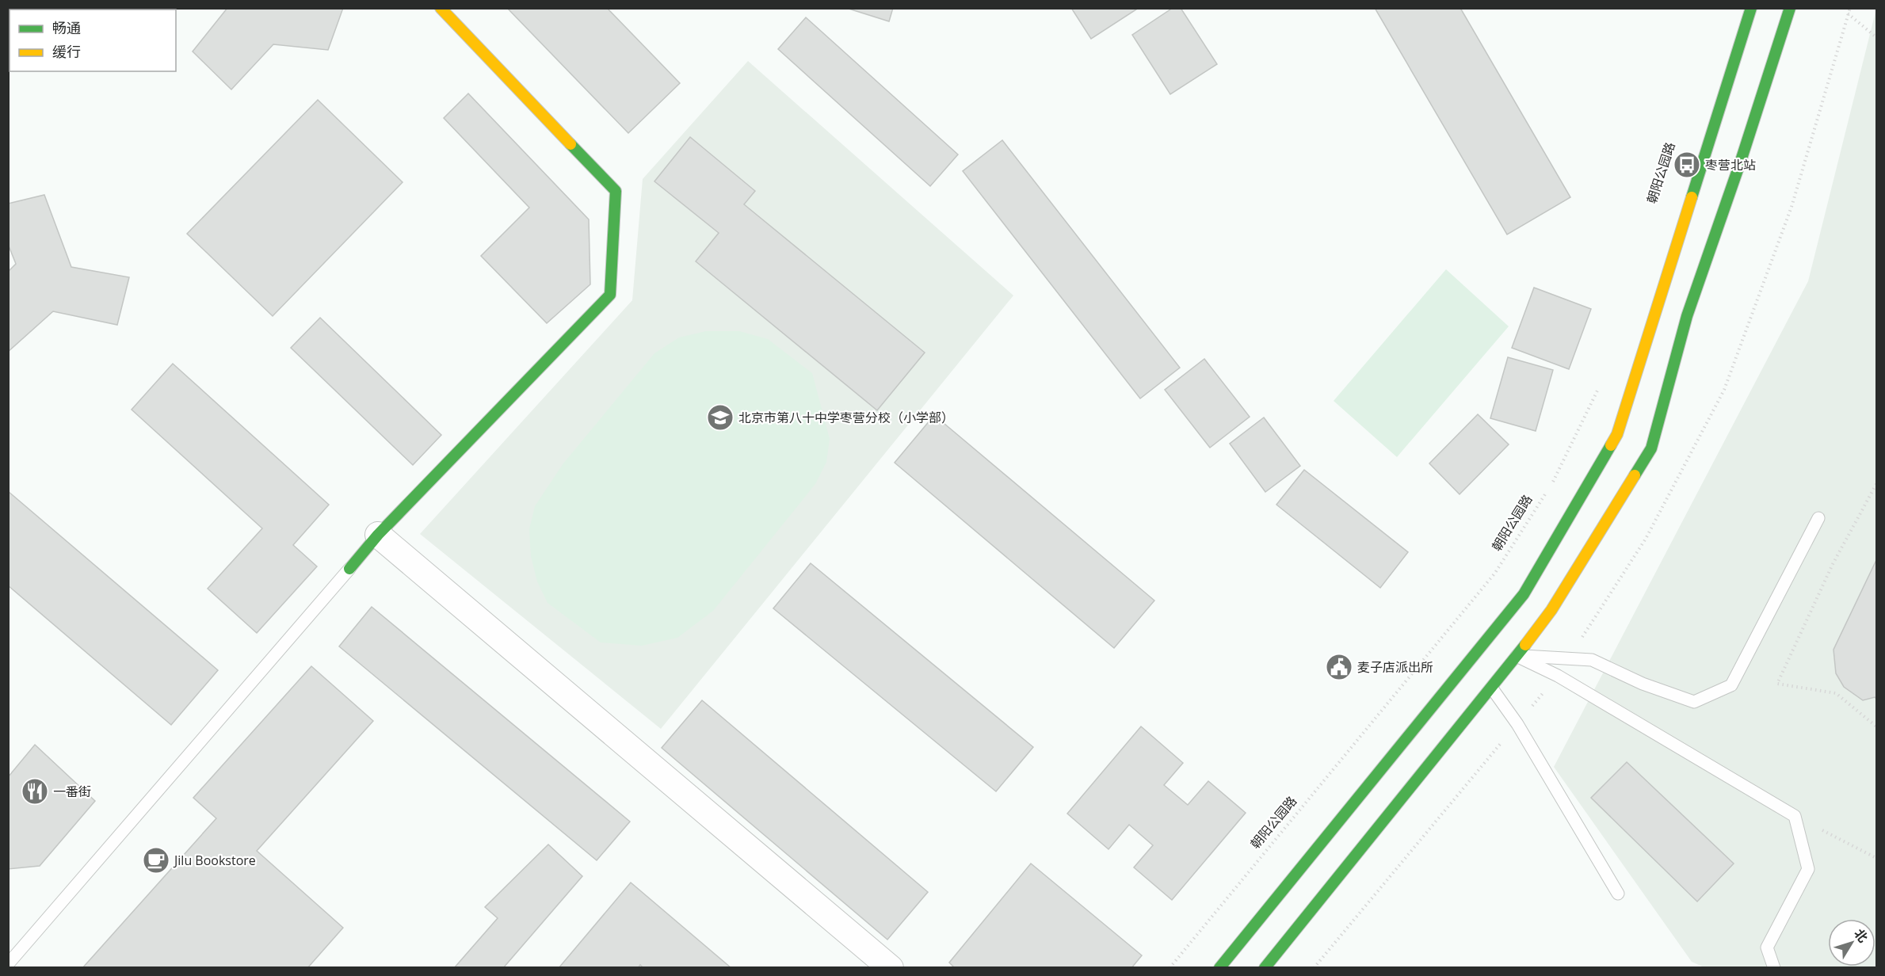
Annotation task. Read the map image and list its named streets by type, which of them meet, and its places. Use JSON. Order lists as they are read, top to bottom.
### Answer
{
  "streets": {
    "path": ["朝阳公园路"]
  },
  "places": {
    "bus stop": ["枣营北站"],
    "school or university": ["北京市第八十中学枣营分校（小学部）"],
    "public building": ["麦子店派出所"],
    "restaurant": ["一番街"],
    "cafe": ["Jilu Bookstore"]
  },
  "legend": ["畅通", "缓行"],
  "north": "top right"
}
